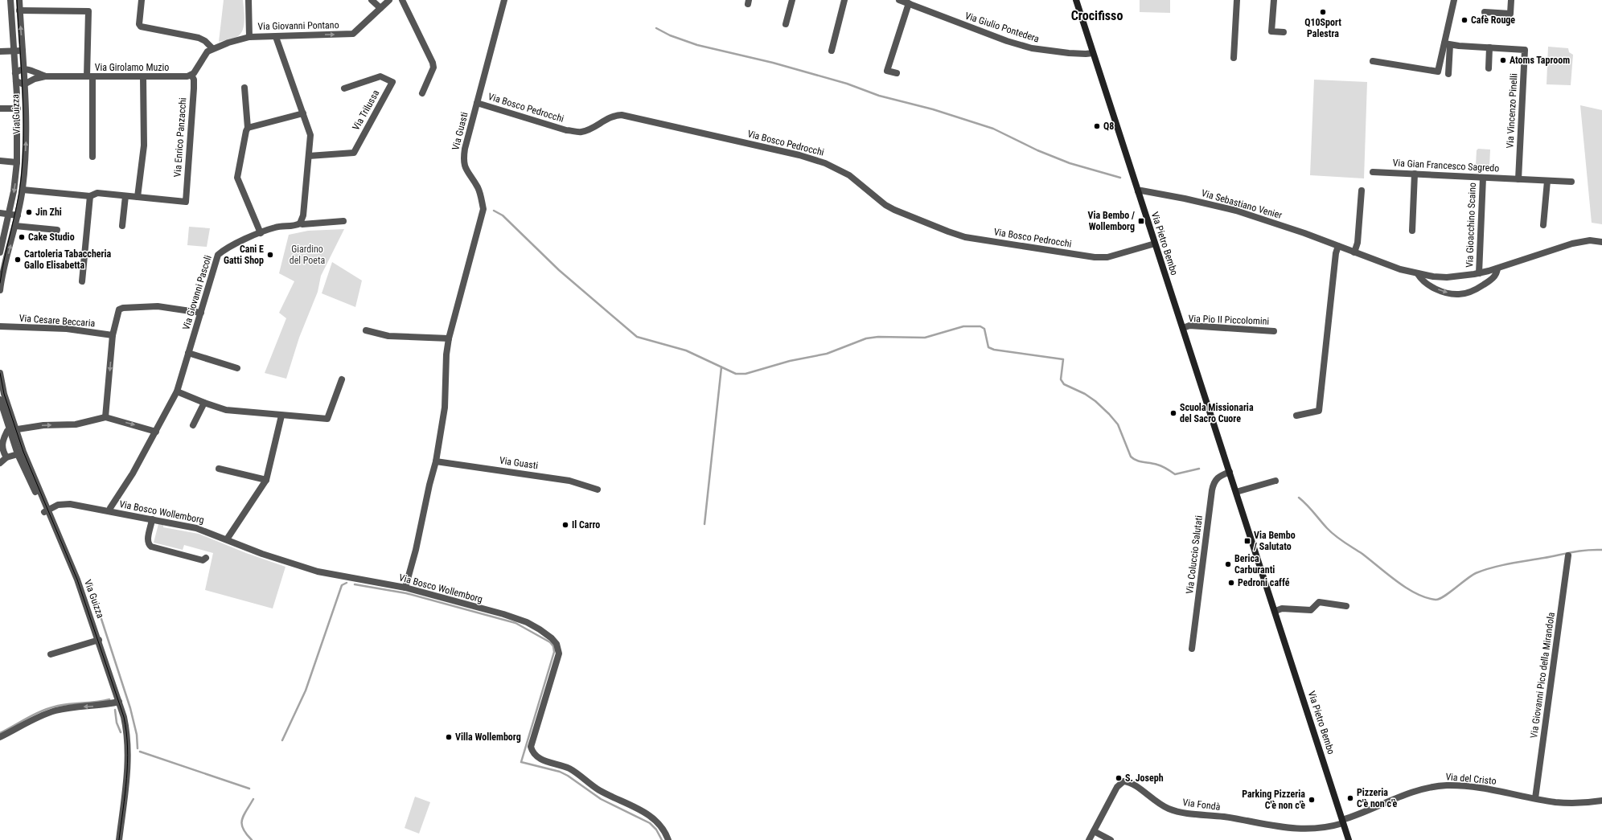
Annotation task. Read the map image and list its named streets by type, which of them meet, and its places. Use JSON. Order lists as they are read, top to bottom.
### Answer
{
  "streets": {
    "main road": ["Via Pietro Bembo"],
    "street": [
      "Via Giovanni Pontano",
      "Via Giulio Pontedera",
      "Via Girolamo Muzio",
      "Via Bosco Pedrocchi",
      "Via Trilussa",
      "Via Vincenzo Pinelli",
      "Via Guizza",
      "Via Guasti",
      "Via Enrico Panzacchi",
      "Via Gian Francesco Sagredo",
      "Via Sebastiano Venier",
      "Via Gioacchino Scaino",
      "Via Giovanni Pascoli",
      "Via Pio II Piccolomini",
      "Via Cesare Beccaria",
      "Via Bosco Wollemborg",
      "Via Coluccio Salutati",
      "Via Giovanni Pico della Mirandola",
      "Via del Cristo",
      "Via Fondà"
    ]
  },
  "crossings": [
    ["Via Giulio Pontedera", "Via Pietro Bembo"],
    ["Via Girolamo Muzio", "Via Guizza"],
    ["Via Girolamo Muzio", "Via Enrico Panzacchi"],
    ["Via Bosco Pedrocchi", "Via Guasti"],
    ["Via Bosco Pedrocchi", "Via Pietro Bembo"],
    ["Via Vincenzo Pinelli", "Via Gian Francesco Sagredo"],
    ["Via Guizza", "Via Bosco Wollemborg"],
    ["Via Guasti", "Via Bosco Wollemborg"],
    ["Via Gian Francesco Sagredo", "Via Gioacchino Scaino"],
    ["Via Sebastiano Venier", "Via Gioacchino Scaino"],
    ["Via Sebastiano Venier", "Via Pietro Bembo"],
    ["Via Pietro Bembo", "Via Pio II Piccolomini"],
    ["Via Pietro Bembo", "Via Coluccio Salutati"],
    ["Via Pietro Bembo", "Via del Cristo"],
    ["Via Pietro Bembo", "Via Fondà"],
    ["Via Giovanni Pascoli", "Via Bosco Wollemborg"],
    ["Via Giovanni Pico della Mirandola", "Via del Cristo"],
    ["Via del Cristo", "Via Fondà"]
  ],
  "one_way": ["Via Giovanni Pontano"],
  "districts": ["Crocifisso"],
  "parks": ["Giardino del Poeta"],
  "places": {
    "other": [
      "Q10Sport Palestra",
      "Cafè Rouge",
      "Atoms Taproom",
      "Q8",
      "Jin Zhi",
      "Cake Studio",
      "Cani E Gatti Shop",
      "Cartoleria Tabaccheria Gallo Elisabetta",
      "Scuola Missionaria del Sacro Cuore",
      "Il Carro",
      "Berica Carburanti",
      "Pedroni caffé",
      "Villa Wollemborg",
      "S. Joseph",
      "Pizzeria C'è non c'è",
      "Parking Pizzeria C'è non c'è"
    ],
    "transit": ["Via Bembo / Wollemborg", "Via Bembo / Salutato"]
  }
}
